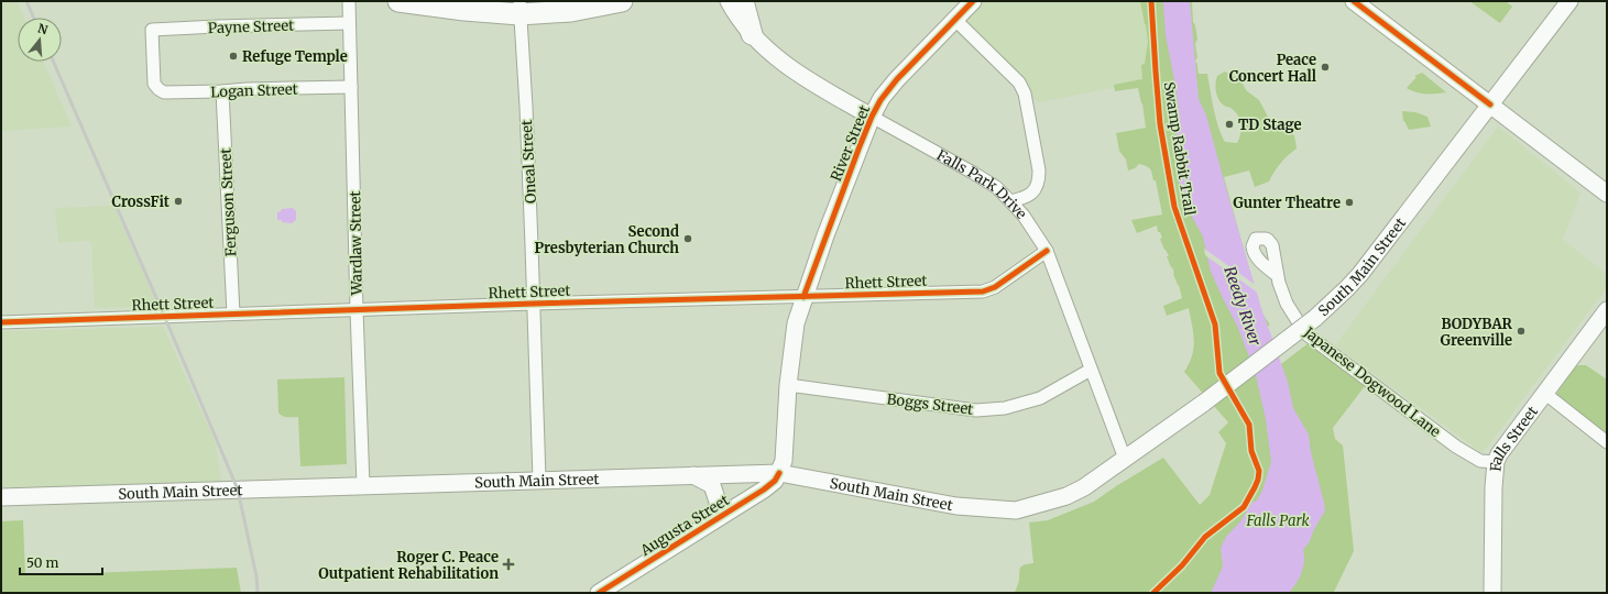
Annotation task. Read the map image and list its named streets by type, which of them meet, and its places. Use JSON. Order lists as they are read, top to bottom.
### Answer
{
  "streets": {
    "street": [
      "Payne Street",
      "Logan Street",
      "River Street",
      "Oneal Street",
      "Falls Park Drive",
      "Ferguson Street",
      "Wardlaw Street",
      "South Main Street",
      "Rhett Street",
      "Japanese Dogwood Lane",
      "Boggs Street",
      "Falls Street",
      "Augusta Street"
    ],
    "cycle path": ["Swamp Rabbit Trail"]
  },
  "crossings": [
    ["Payne Street", "Logan Street"],
    ["Payne Street", "Wardlaw Street"],
    ["Logan Street", "Ferguson Street"],
    ["Logan Street", "Wardlaw Street"],
    ["River Street", "Falls Park Drive"],
    ["River Street", "South Main Street"],
    ["River Street", "Rhett Street"],
    ["River Street", "Boggs Street"],
    ["River Street", "Augusta Street"],
    ["Oneal Street", "South Main Street"],
    ["Oneal Street", "Rhett Street"],
    ["Falls Park Drive", "South Main Street"],
    ["Falls Park Drive", "Rhett Street"],
    ["Falls Park Drive", "Boggs Street"],
    ["Ferguson Street", "Rhett Street"],
    ["Wardlaw Street", "South Main Street"],
    ["Wardlaw Street", "Rhett Street"],
    ["South Main Street", "Augusta Street"],
    ["Japanese Dogwood Lane", "Falls Street"]
  ],
  "water": ["Reedy River"],
  "parks": ["Falls Park"],
  "places": {
    "other": [
      "Refuge Temple",
      "Peace Concert Hall",
      "TD Stage",
      "CrossFit",
      "Gunter Theatre",
      "Second Presbyterian Church",
      "BODYBAR Greenville"
    ],
    "health": ["Roger C. Peace Outpatient Rehabilitation"]
  },
  "scale_bar": "50 m",
  "north": "top"
}
